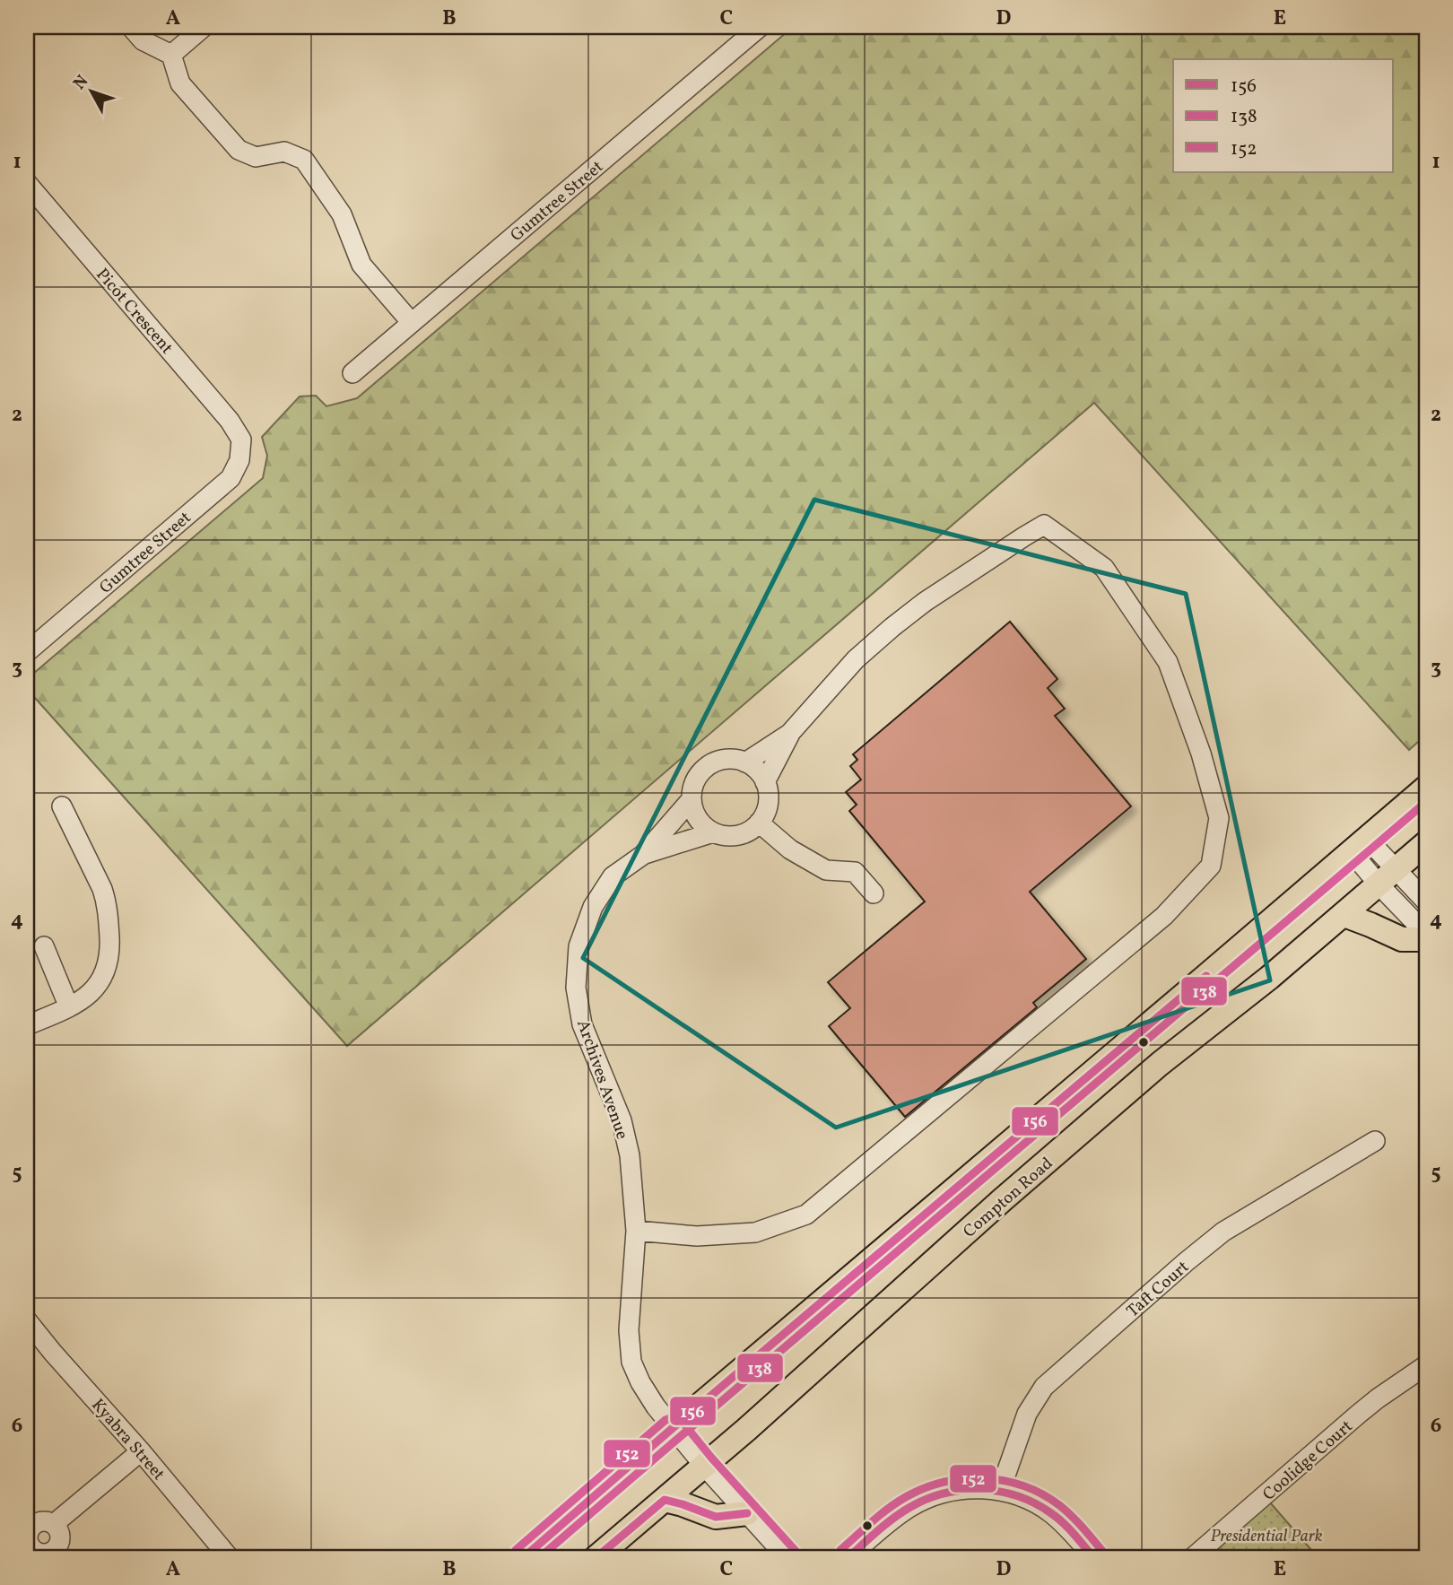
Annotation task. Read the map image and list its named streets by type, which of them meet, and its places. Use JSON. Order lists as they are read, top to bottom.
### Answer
{
  "streets": {
    "main road": ["Compton Road"],
    "street": [
      "Gumtree Street",
      "Picot Crescent",
      "Archives Avenue",
      "Taft Court",
      "Kyabra Street",
      "Coolidge Court"
    ]
  },
  "crossings": [
    ["Gumtree Street", "Picot Crescent"],
    ["Archives Avenue", "Compton Road"]
  ],
  "parks": ["Presidential Park"],
  "lines": ["transit line 138", "transit line 156", "transit line 152"],
  "legend": ["156", "138", "152"],
  "north": "top left",
  "grid": {
    "columns": [
      "A",
      "B",
      "C",
      "D",
      "E"
    ],
    "rows": [
      "1",
      "2",
      "3",
      "4",
      "5",
      "6"
    ]
  }
}
